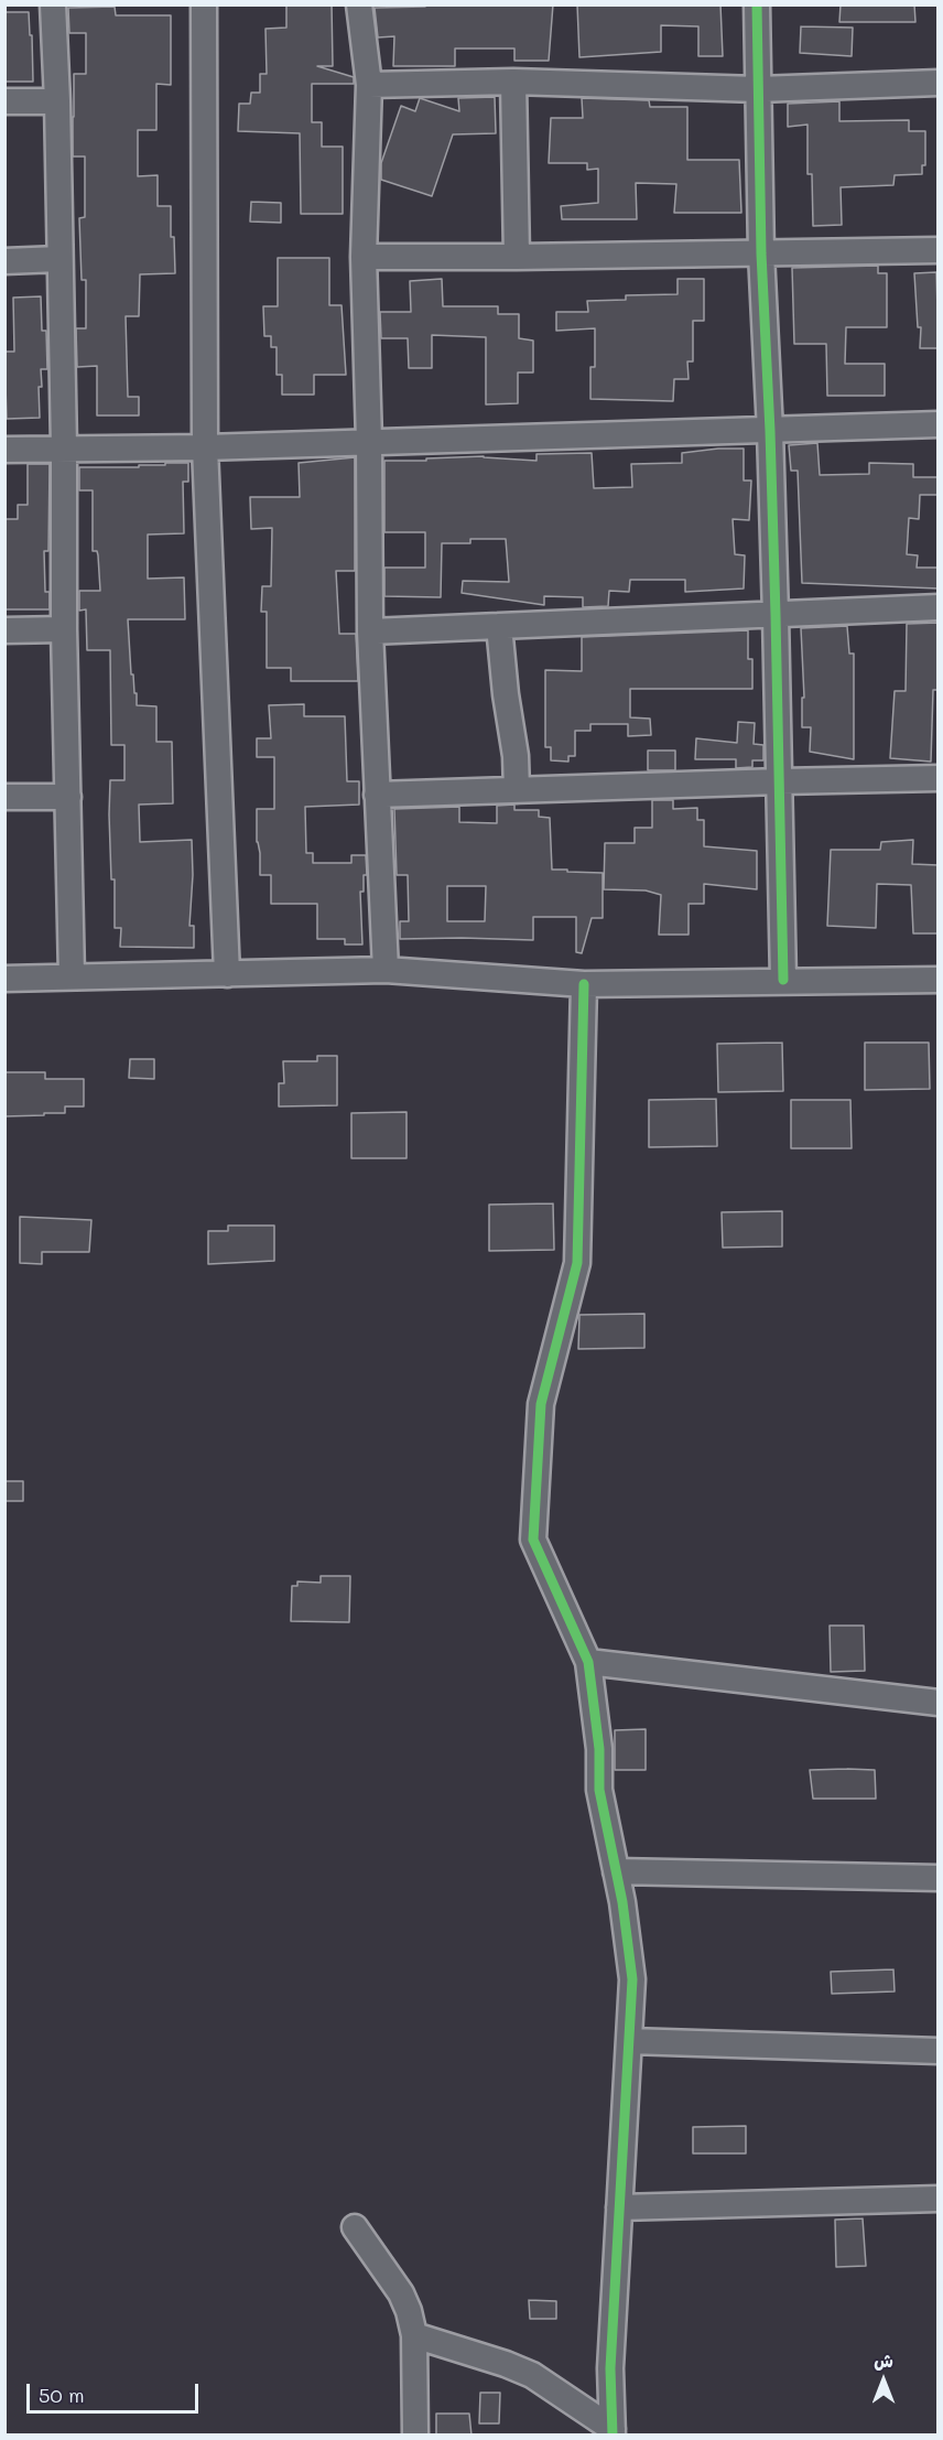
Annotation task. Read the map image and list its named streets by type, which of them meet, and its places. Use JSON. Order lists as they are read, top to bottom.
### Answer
{
  "scale_bar": "50 m",
  "north": "top"
}
